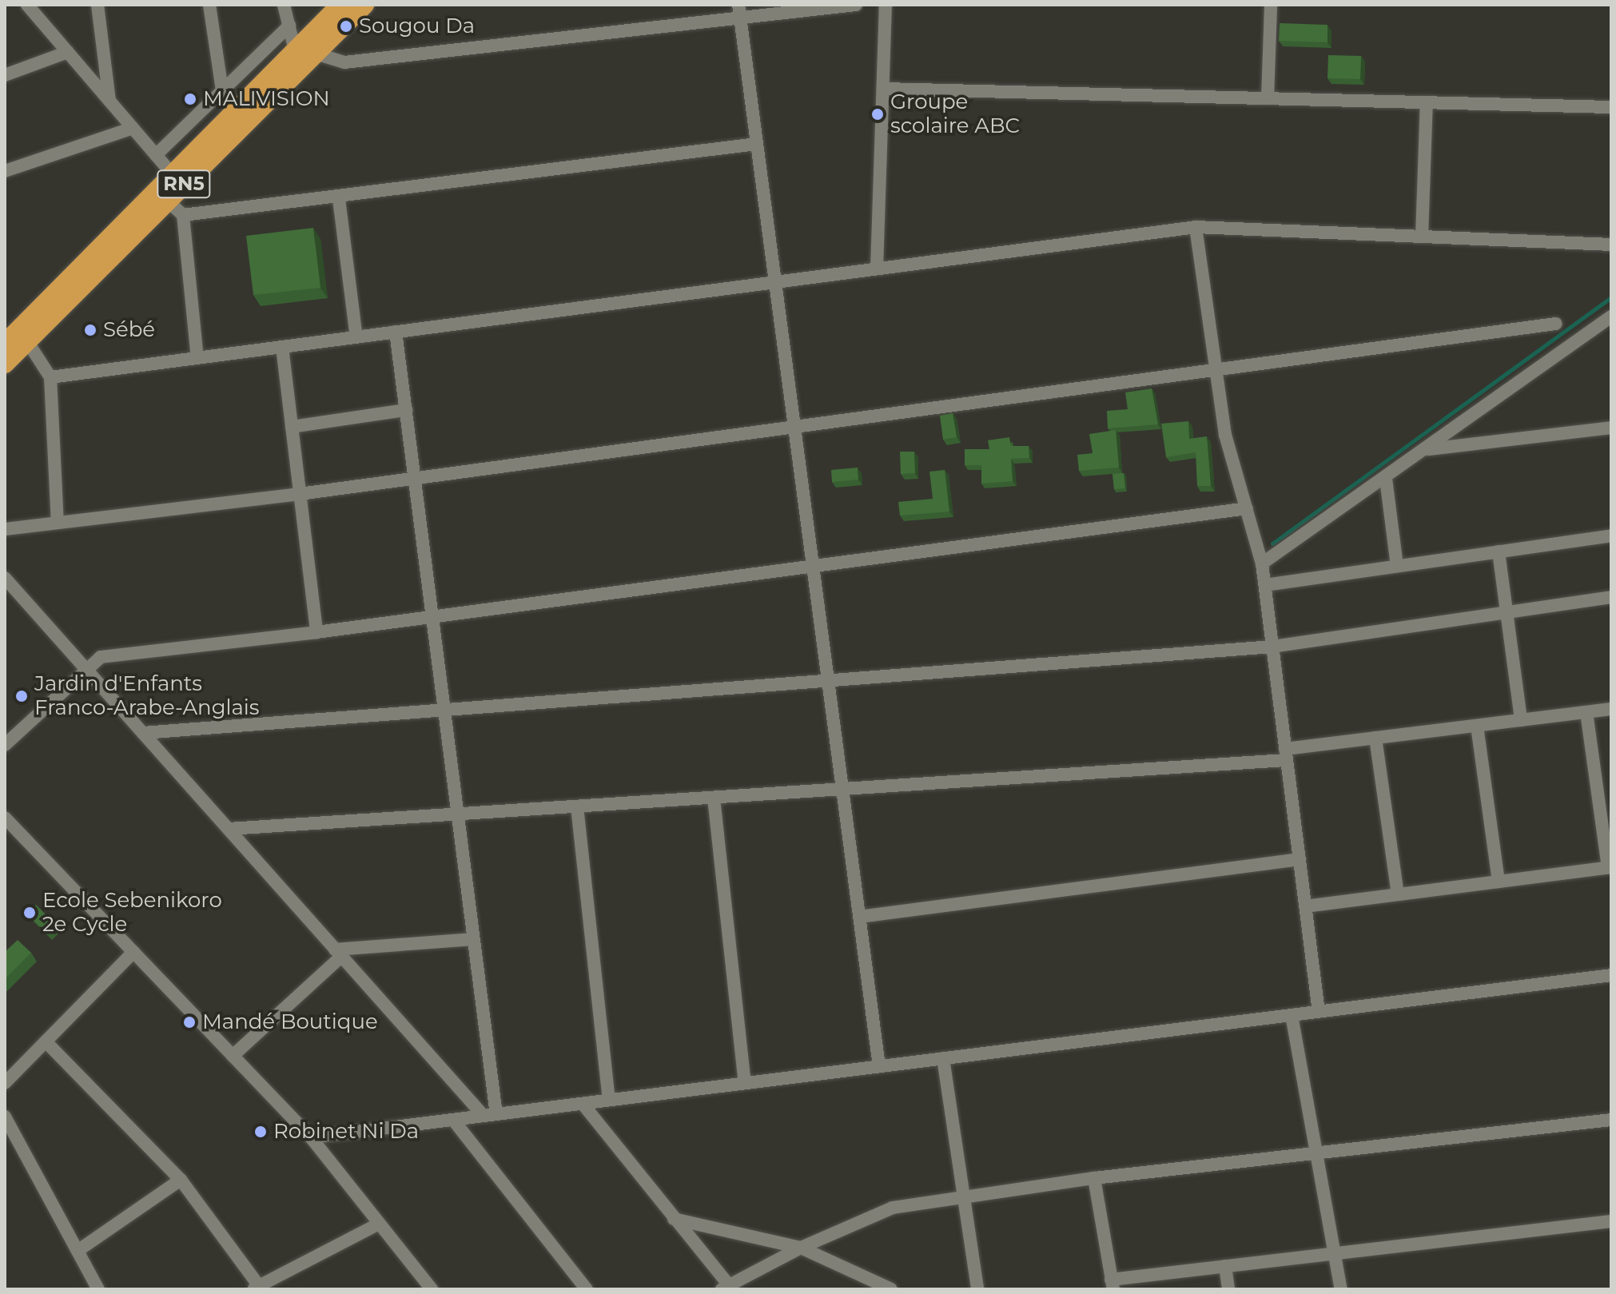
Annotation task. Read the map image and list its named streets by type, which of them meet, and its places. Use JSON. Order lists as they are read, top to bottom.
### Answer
{
  "streets": {
    "highway": ["RN5"]
  },
  "places": [
    "Sougou Da",
    "MALIVISION",
    "Groupe scolaire ABC",
    "Sébé",
    "Jardin d'Enfants Franco-Arabe-Anglais",
    "Ecole Sebenikoro 2e Cycle",
    "Mandé Boutique",
    "Robinet Ni Da"
  ]
}
